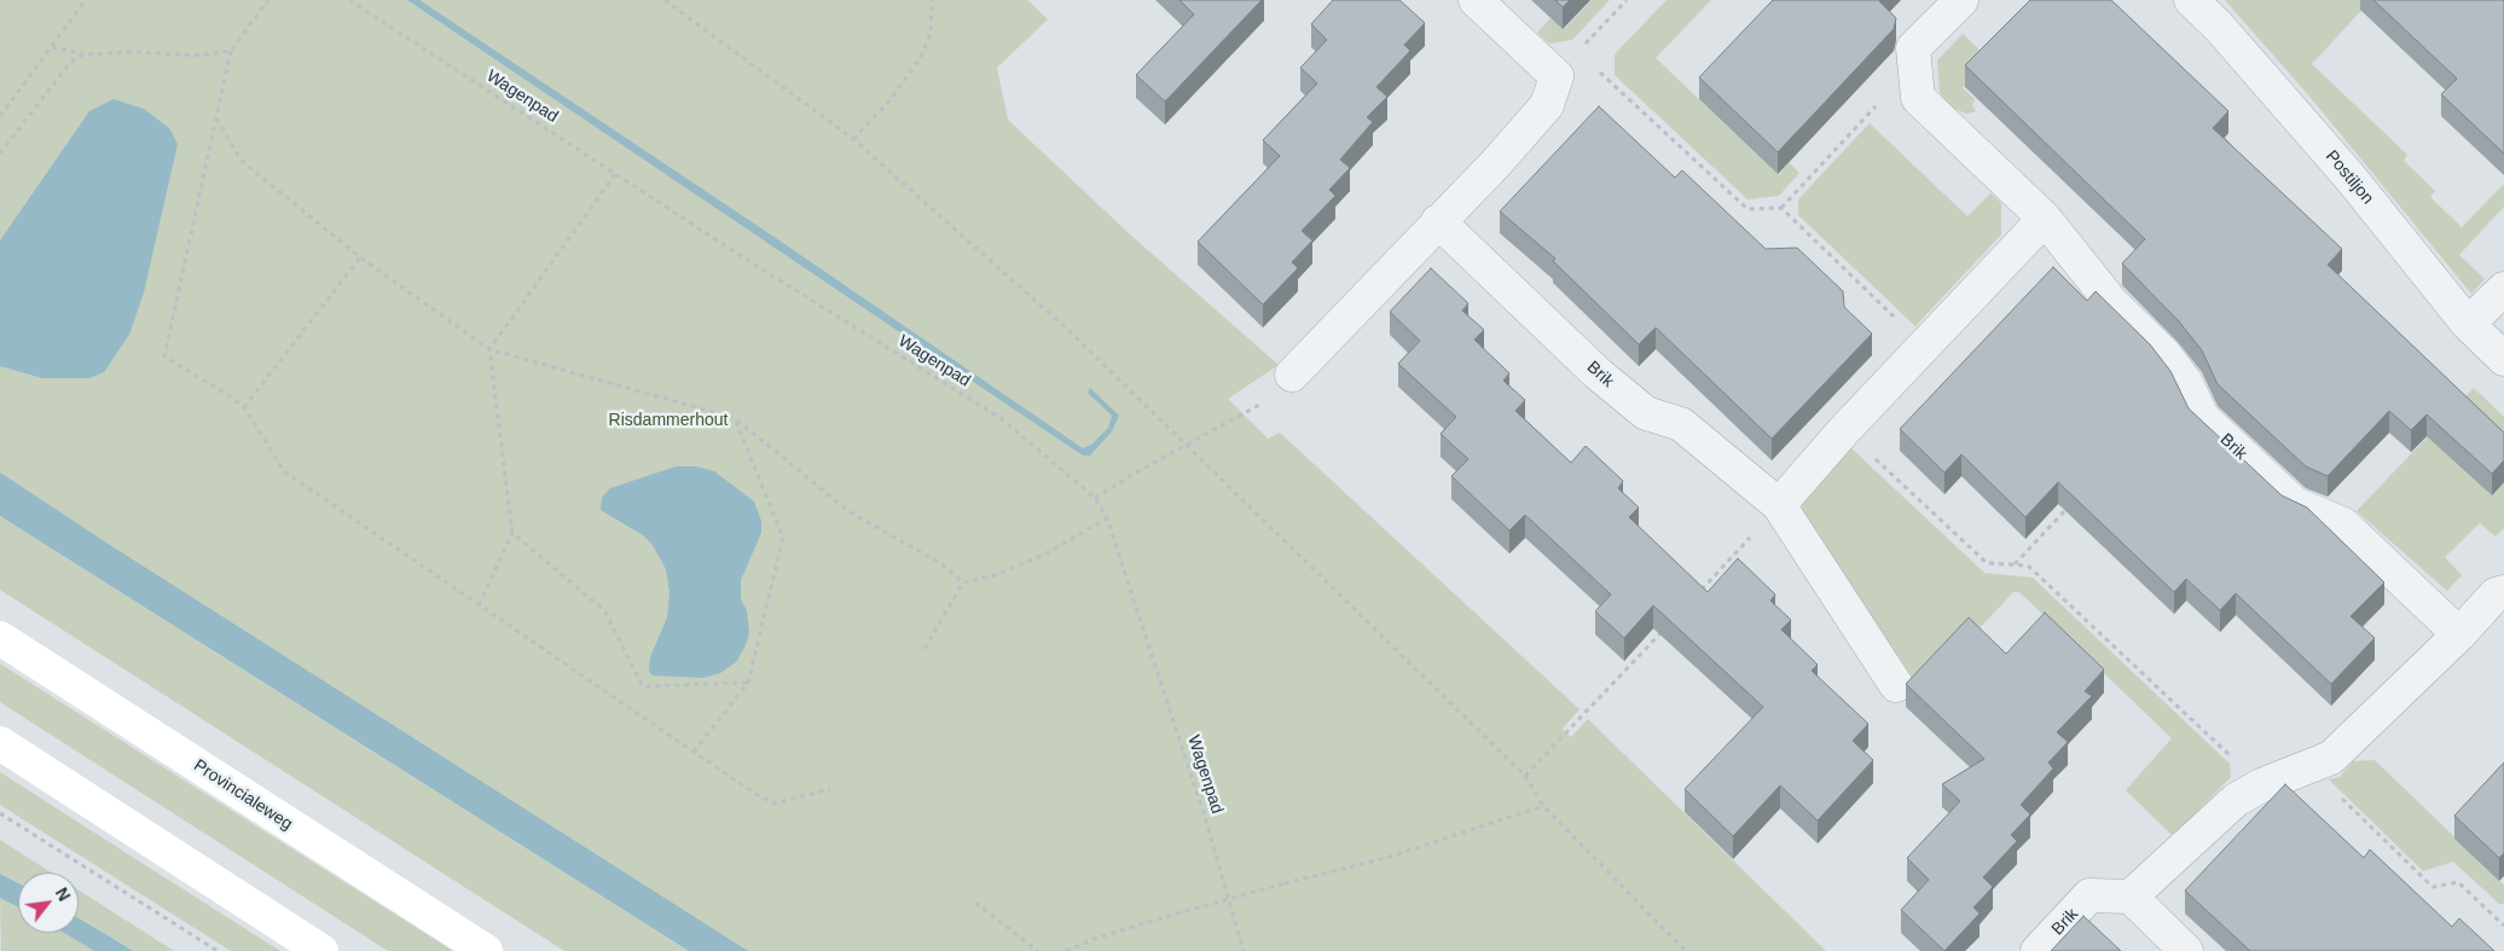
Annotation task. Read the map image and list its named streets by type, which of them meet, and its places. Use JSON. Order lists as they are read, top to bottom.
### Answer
{
  "streets": {
    "main road": ["Provincialeweg"],
    "street": ["Postiljon", "Brik"],
    "path": ["Wagenpad"]
  },
  "parks": ["Risdammerhout"],
  "north": "top right"
}
